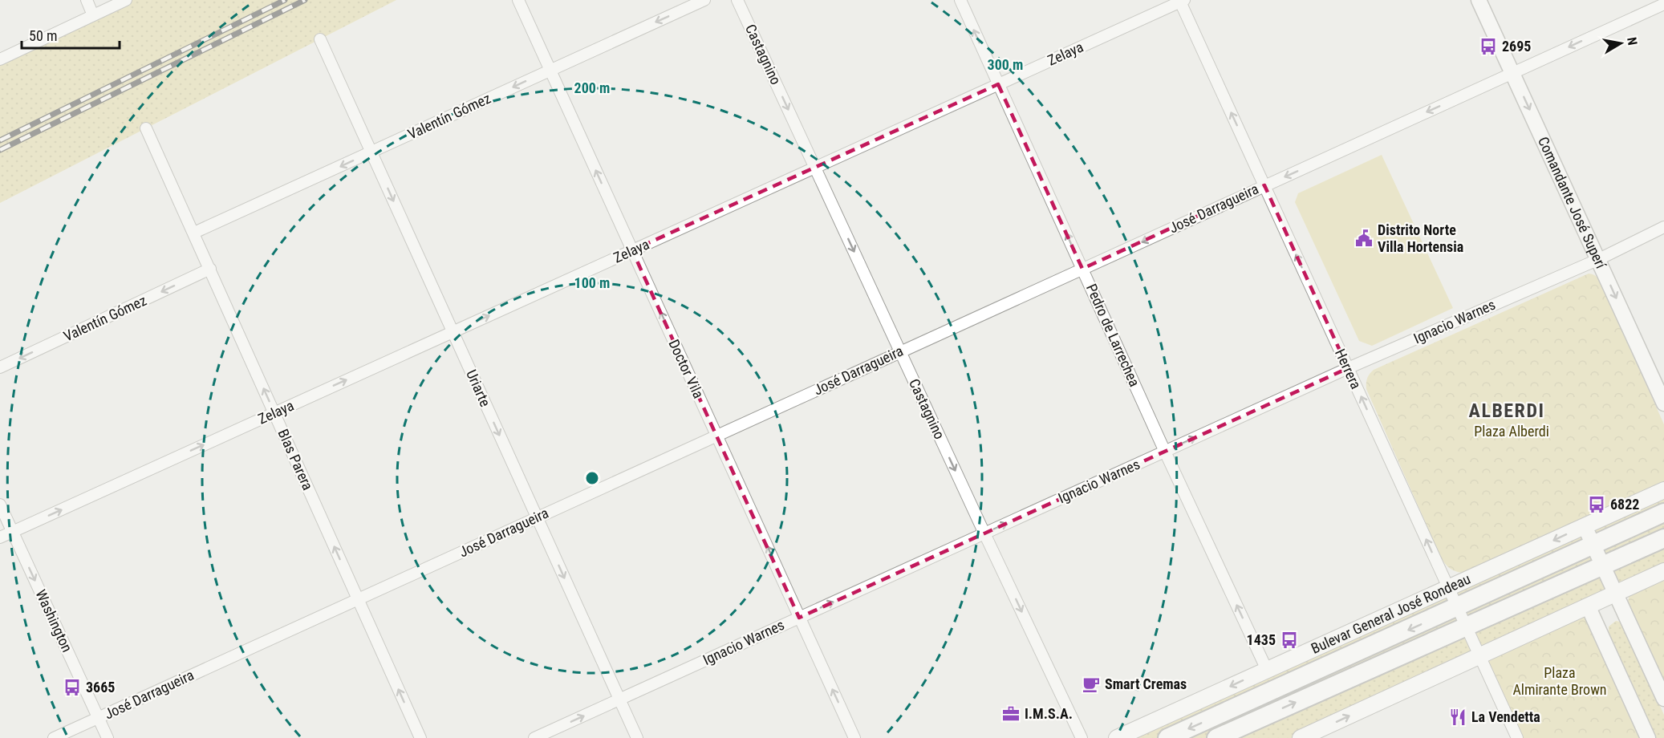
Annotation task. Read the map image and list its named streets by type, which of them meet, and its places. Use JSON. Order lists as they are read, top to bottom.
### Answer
{
  "streets": {
    "main road": ["Bulevar General José Rondeau"],
    "street": [
      "Zelaya",
      "Castagnino",
      "Valentín Gómez",
      "Comandante José Superí",
      "José Darragueira",
      "Ignacio Warnes",
      "Pedro de Larrechea",
      "Doctor Vila",
      "Herrera",
      "Uriarte",
      "Blas Parera",
      "Washington"
    ]
  },
  "crossings": [
    ["Zelaya", "Castagnino"],
    ["Zelaya", "Pedro de Larrechea"],
    ["Zelaya", "Doctor Vila"],
    ["Zelaya", "Herrera"],
    ["Zelaya", "Uriarte"],
    ["Zelaya", "Blas Parera"],
    ["Zelaya", "Washington"],
    ["Castagnino", "José Darragueira"],
    ["Castagnino", "Ignacio Warnes"],
    ["Valentín Gómez", "Doctor Vila"],
    ["Valentín Gómez", "Uriarte"],
    ["Valentín Gómez", "Blas Parera"],
    ["Comandante José Superí", "José Darragueira"],
    ["Comandante José Superí", "Ignacio Warnes"],
    ["José Darragueira", "Pedro de Larrechea"],
    ["José Darragueira", "Doctor Vila"],
    ["José Darragueira", "Herrera"],
    ["José Darragueira", "Uriarte"],
    ["José Darragueira", "Blas Parera"],
    ["José Darragueira", "Washington"],
    ["Ignacio Warnes", "Pedro de Larrechea"],
    ["Ignacio Warnes", "Doctor Vila"],
    ["Ignacio Warnes", "Herrera"],
    ["Ignacio Warnes", "Uriarte"],
    ["Pedro de Larrechea", "Bulevar General José Rondeau"],
    ["Herrera", "Bulevar General José Rondeau"]
  ],
  "one_way": [
    "Zelaya",
    "Castagnino",
    "Valentín Gómez",
    "Comandante José Superí",
    "José Darragueira",
    "Ignacio Warnes",
    "Pedro de Larrechea",
    "Doctor Vila",
    "Herrera",
    "Uriarte",
    "Blas Parera",
    "Washington"
  ],
  "districts": ["ALBERDI"],
  "parks": ["Plaza Alberdi", "Plaza Almirante Brown"],
  "places": {
    "bus stop": [
      "2695",
      "6822",
      "1435",
      "3665"
    ],
    "public building": ["Distrito Norte Villa Hortensia"],
    "cafe": ["Smart Cremas"],
    "office": ["I.M.S.A."],
    "restaurant": ["La Vendetta"]
  },
  "scale_bar": "50 m",
  "north": "right",
  "rings": ["300 m", "200 m", "100 m"]
}
